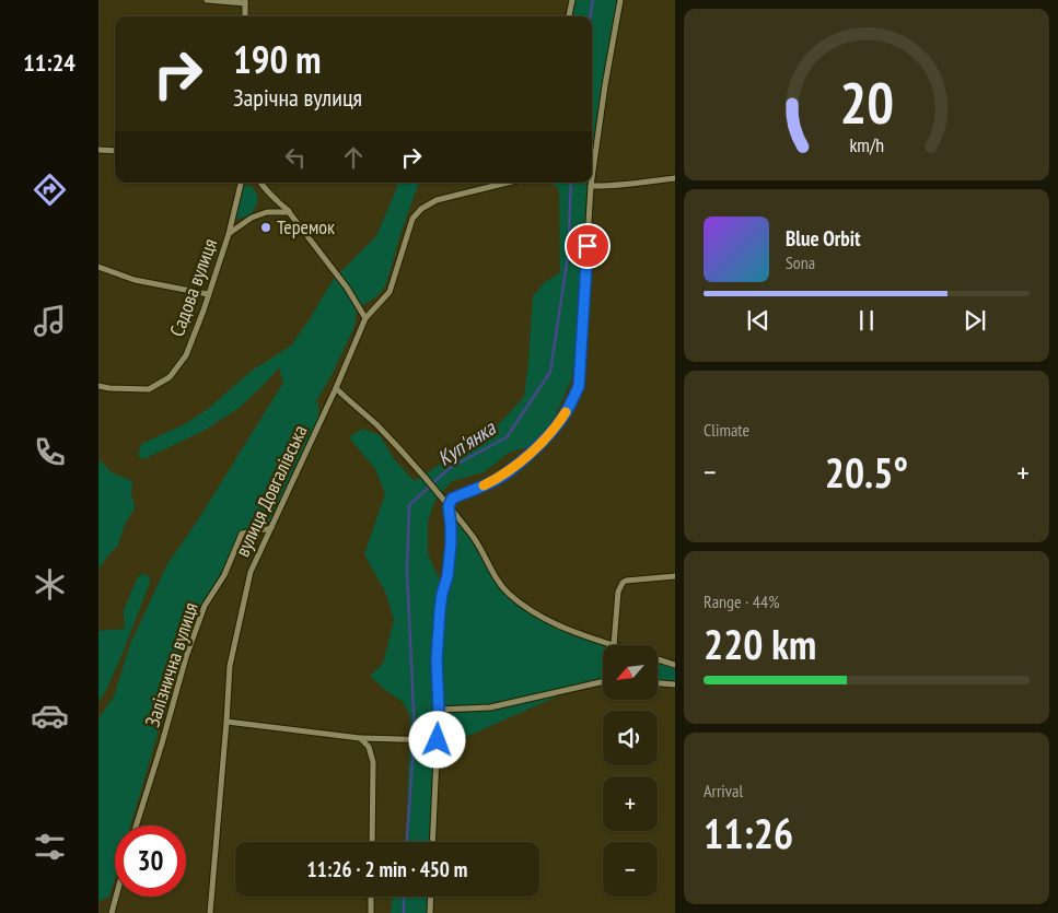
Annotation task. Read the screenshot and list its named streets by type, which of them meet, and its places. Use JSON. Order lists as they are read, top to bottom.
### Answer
{
  "streets": {
    "street": ["Садова вулиця", "вулиця Довгалівська", "Залізнична вулиця"]
  },
  "crossings": [
    ["вулиця Довгалівська", "Залізнична вулиця"]
  ],
  "water": ["Куп'янка"],
  "places": ["Теремок"],
  "north": "bottom left",
  "page": {
    "tabs": "11:24",
    "turn": ["190 m", "Зарічна вулиця"],
    "song": ["Blue Orbit", "Sona"],
    "tile": [
      "Climate",
      ["Range · 44%", "220 km"],
      ["Arrival", "11:26"]
    ],
    "heat": ["−", "20.5°", "+"],
    "map_buttons": ["+", "−"],
    "limit": "30",
    "trip": "11:26 · 2 min · 450 m",
    "gauge": ["20", "km/h"]
  }
}
